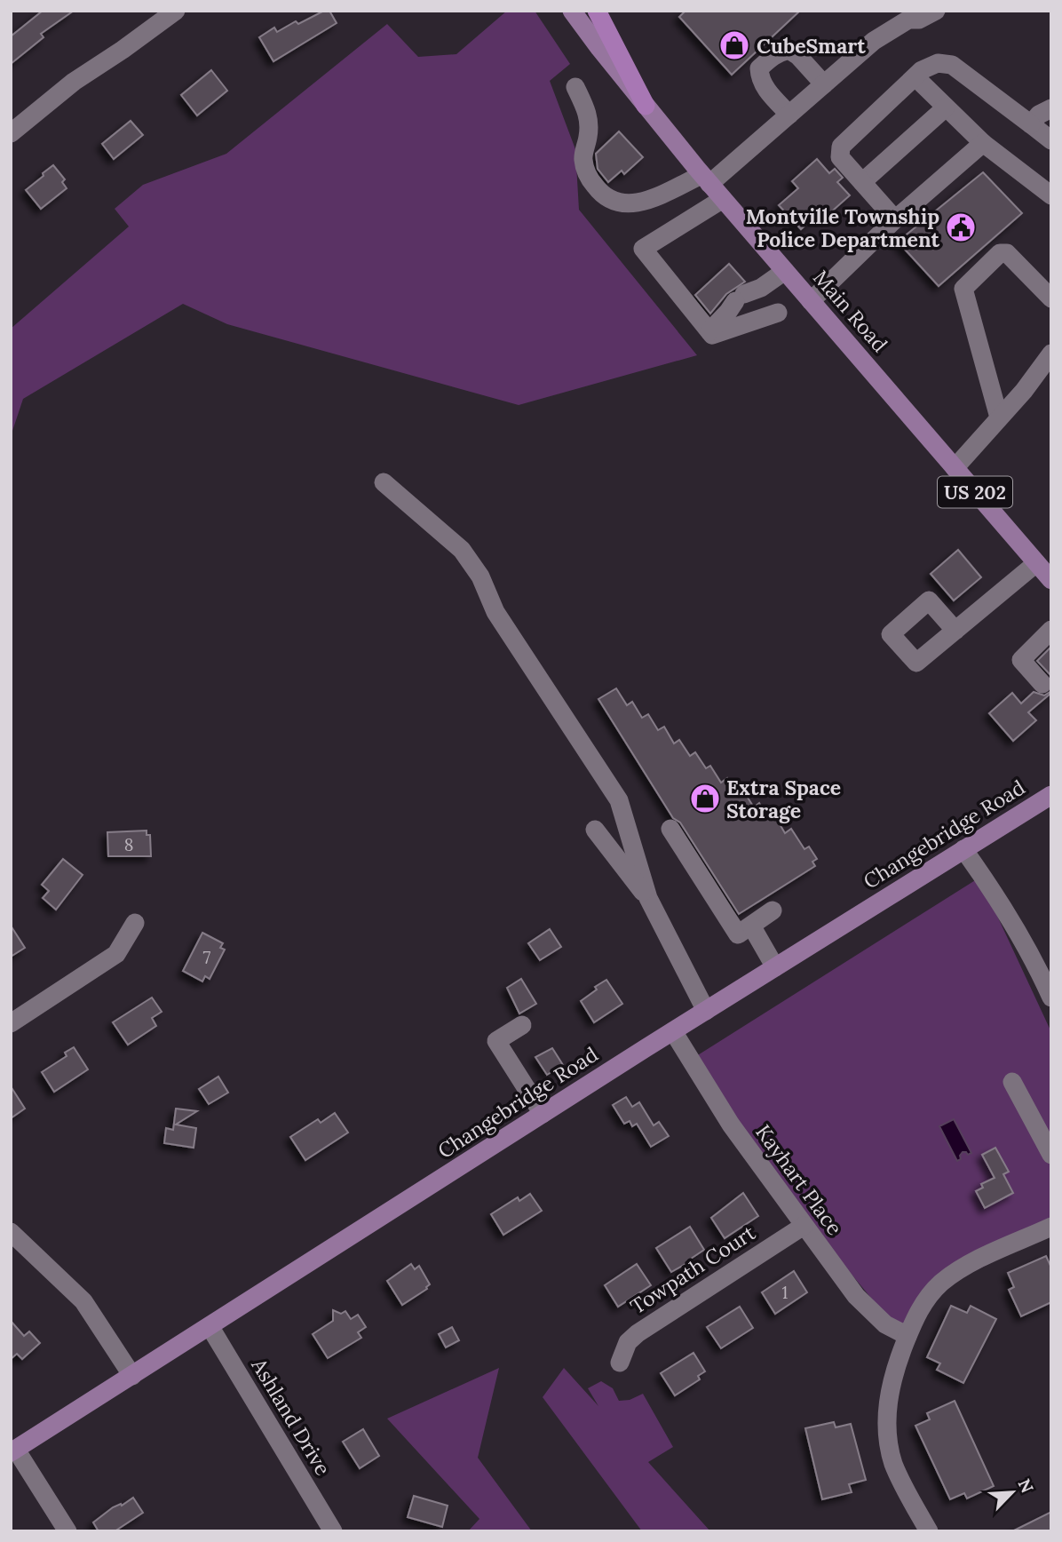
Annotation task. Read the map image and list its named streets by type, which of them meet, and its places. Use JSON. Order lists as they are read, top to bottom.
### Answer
{
  "streets": {
    "main road": ["Main Road", "US 202", "Changebridge Road"],
    "street": ["Kayhart Place", "Towpath Court", "Ashland Drive"]
  },
  "crossings": [
    ["Changebridge Road", "Kayhart Place"],
    ["Changebridge Road", "Ashland Drive"],
    ["Kayhart Place", "Towpath Court"]
  ],
  "places": {
    "shop": ["CubeSmart", "Extra Space Storage"],
    "public building": ["Montville Township Police Department"]
  },
  "house_numbers": ["8", "7", "1"],
  "north": "top right"
}
